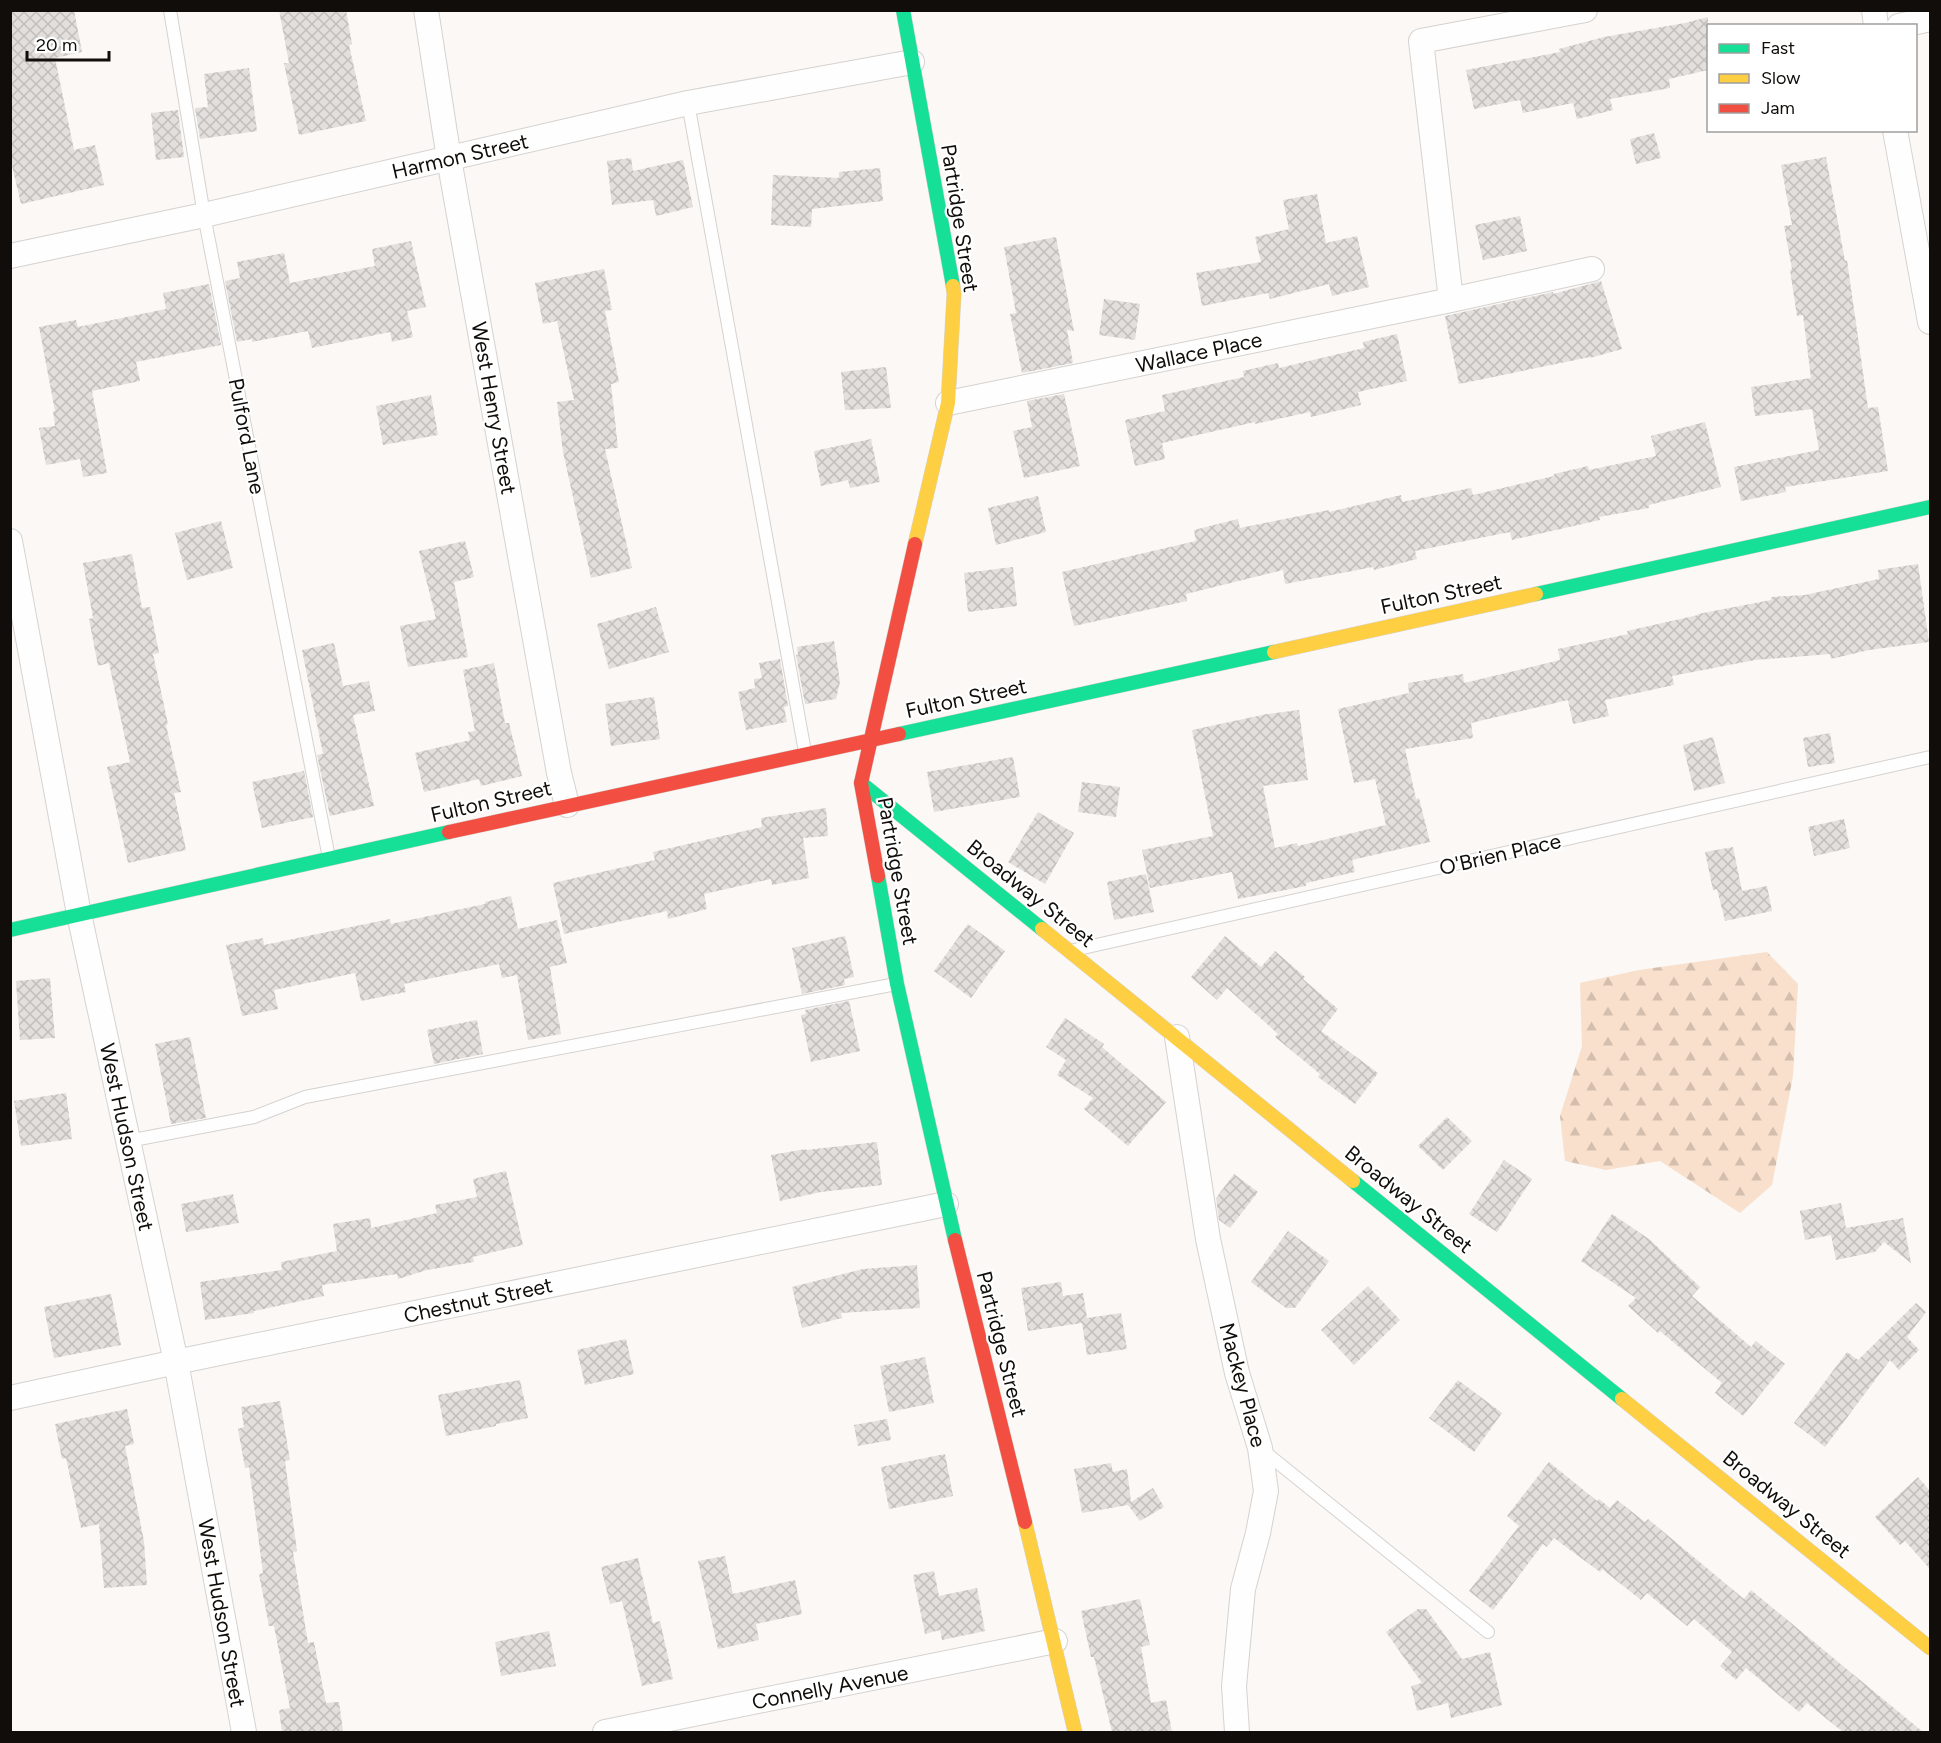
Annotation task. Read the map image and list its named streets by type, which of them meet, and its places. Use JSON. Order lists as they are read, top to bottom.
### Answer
{
  "streets": {
    "street": [
      "Harmon Street",
      "Partridge Street",
      "Wallace Place",
      "West Henry Street",
      "Fulton Street",
      "Broadway Street",
      "West Hudson Street",
      "Chestnut Street",
      "Mackey Place",
      "Connelly Avenue"
    ],
    "lane": ["Pulford Lane", "O'Brien Place"]
  },
  "crossings": [
    ["Harmon Street", "Partridge Street"],
    ["Harmon Street", "West Henry Street"],
    ["Harmon Street", "Pulford Lane"],
    ["Partridge Street", "Wallace Place"],
    ["Partridge Street", "Fulton Street"],
    ["Partridge Street", "Broadway Street"],
    ["Partridge Street", "Chestnut Street"],
    ["Partridge Street", "Connelly Avenue"],
    ["West Henry Street", "Fulton Street"],
    ["Pulford Lane", "Fulton Street"],
    ["Fulton Street", "West Hudson Street"],
    ["O'Brien Place", "Broadway Street"],
    ["Broadway Street", "Mackey Place"],
    ["West Hudson Street", "Chestnut Street"]
  ],
  "legend": ["Fast", "Slow", "Jam"],
  "scale_bar": "20 m"
}
